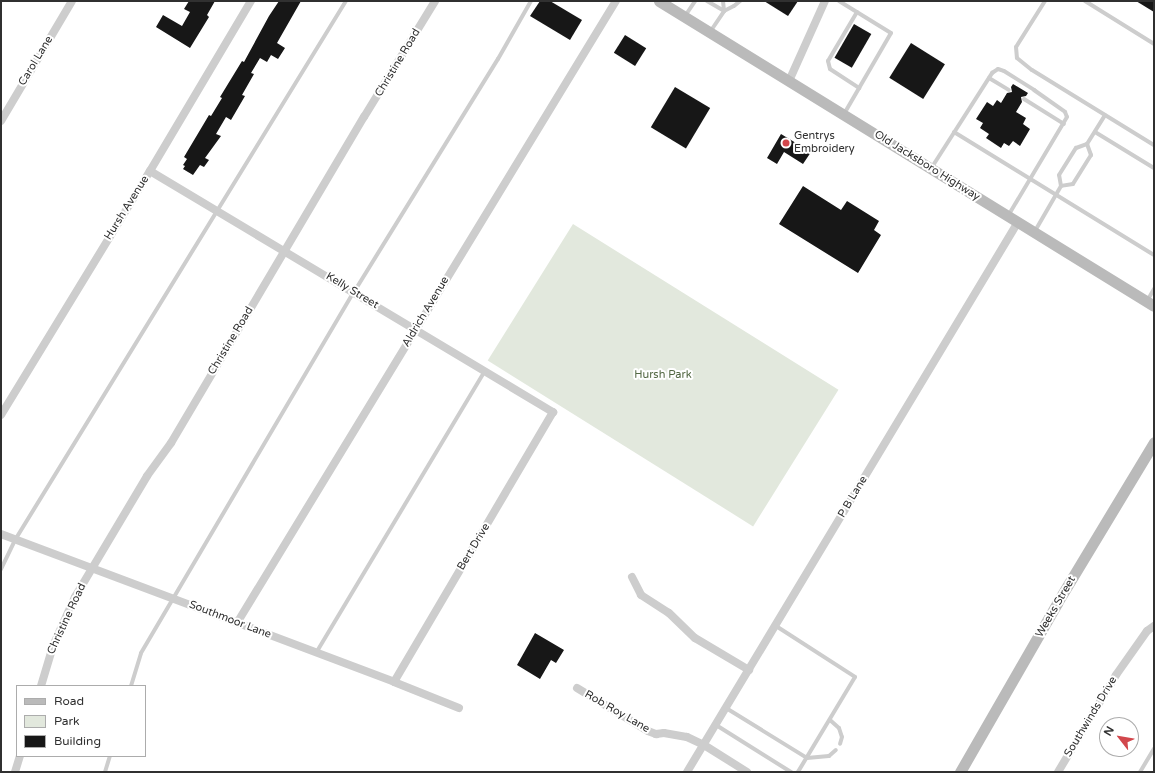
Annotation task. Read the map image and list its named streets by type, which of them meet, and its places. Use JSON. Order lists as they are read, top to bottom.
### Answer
{
  "streets": {
    "main road": ["Old Jacksboro Highway", "Weeks Street"],
    "street": [
      "Carol Lane",
      "Christine Road",
      "Hursh Avenue",
      "Kelly Street",
      "Aldrich Avenue",
      "P B Lane",
      "Bert Drive",
      "Southmoor Lane",
      "Rob Roy Lane",
      "Southwinds Drive"
    ]
  },
  "crossings": [
    ["Christine Road", "Kelly Street"],
    ["Christine Road", "Southmoor Lane"],
    ["Old Jacksboro Highway", "P B Lane"],
    ["Hursh Avenue", "Kelly Street"],
    ["Kelly Street", "Aldrich Avenue"],
    ["Kelly Street", "Bert Drive"],
    ["Aldrich Avenue", "Southmoor Lane"],
    ["P B Lane", "Rob Roy Lane"],
    ["Bert Drive", "Southmoor Lane"]
  ],
  "parks": ["Hursh Park"],
  "places": ["Gentrys Embroidery"],
  "legend": ["Road", "Park", "Building"],
  "north": "top left"
}
